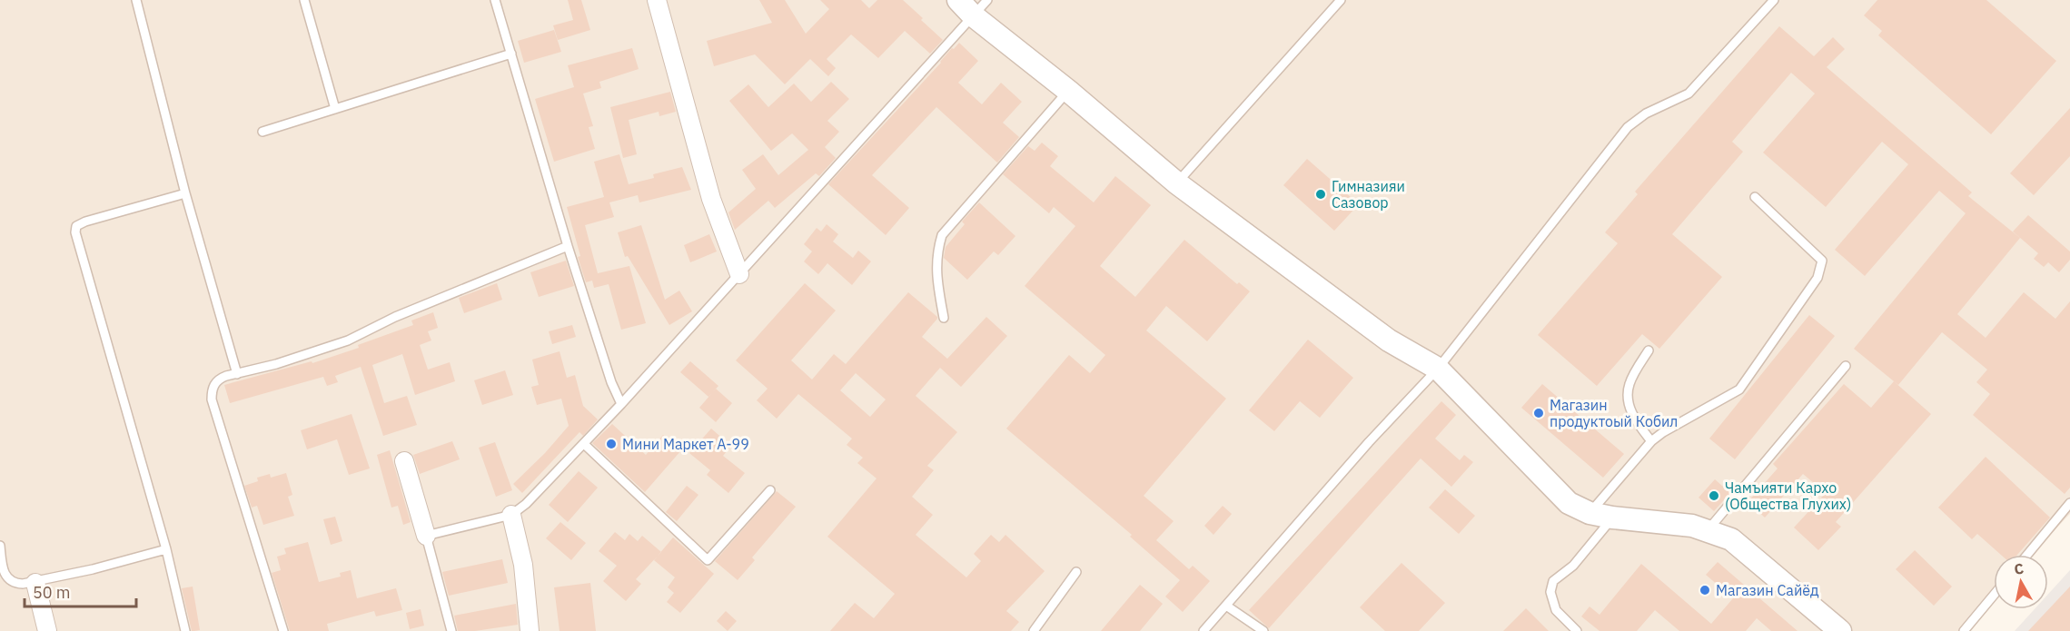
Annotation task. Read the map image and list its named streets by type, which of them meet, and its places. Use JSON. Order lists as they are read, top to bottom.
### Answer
{
  "places": [
    "Гимназияи Сазовор",
    "Магазин продуктоый Кобил",
    "Мини Маркет А-99",
    "Чамъияти Кархо (Общества Глухих)",
    "Магазин Сайёд"
  ],
  "scale_bar": "50 m",
  "north": "top"
}
